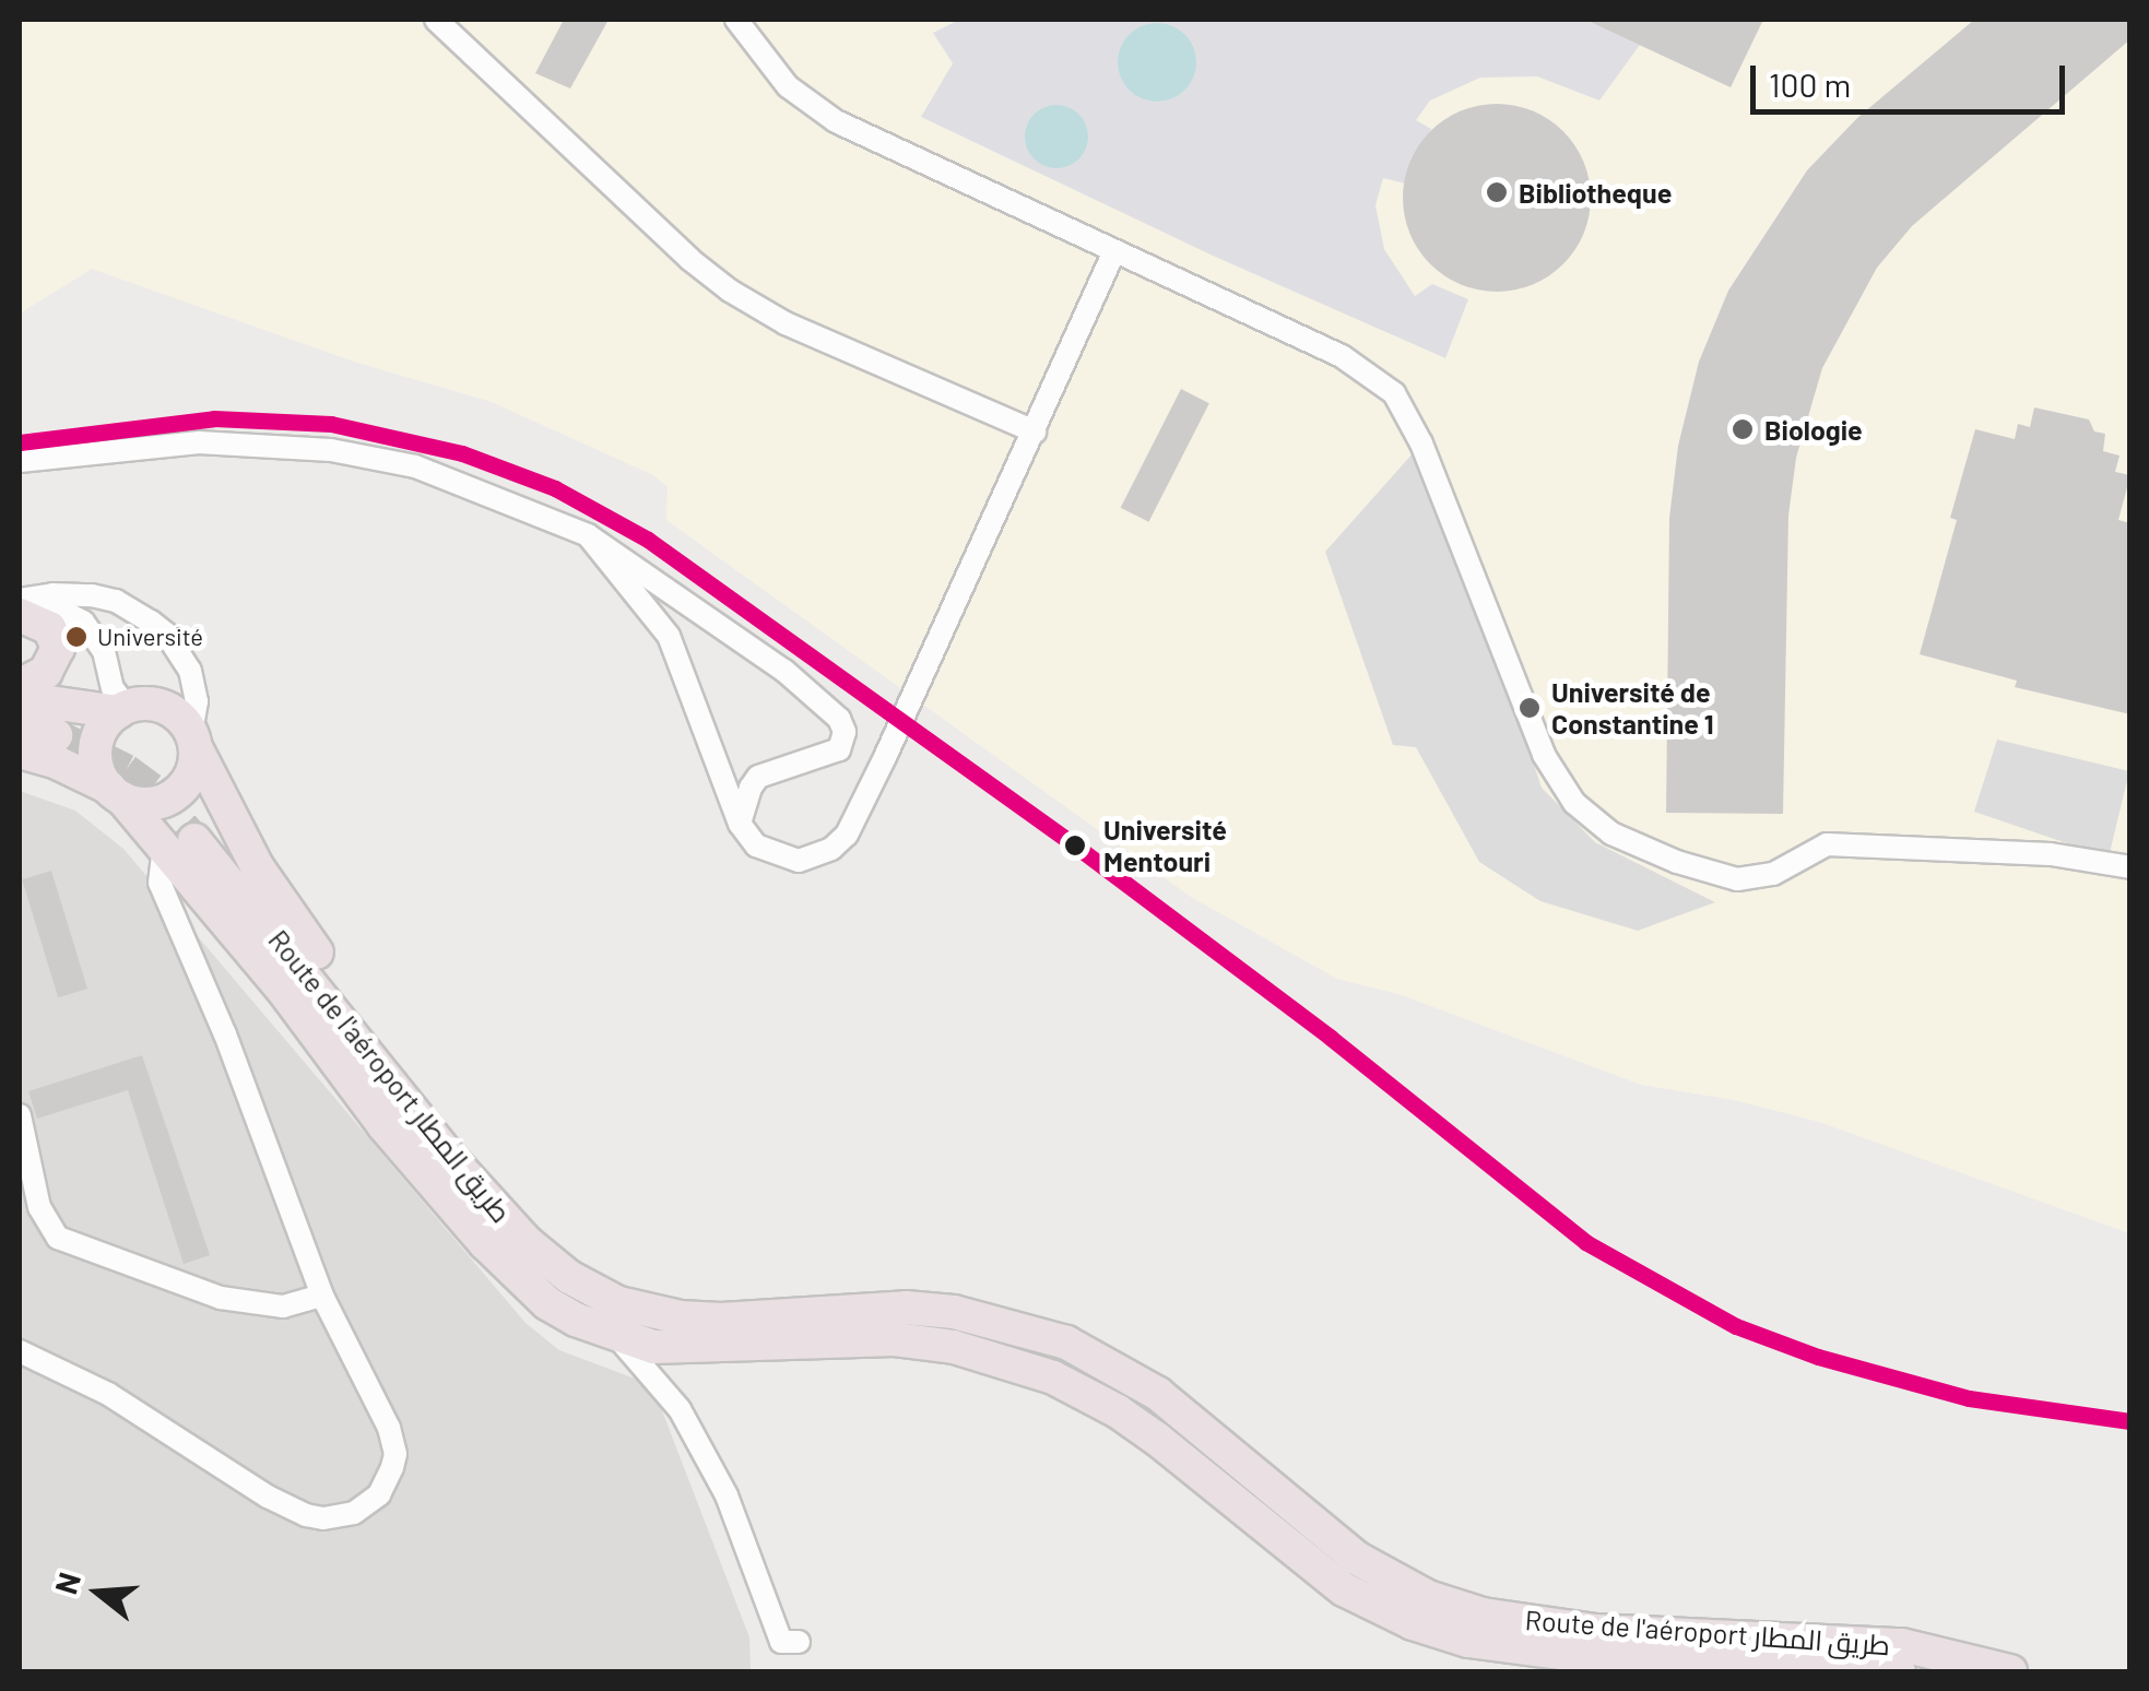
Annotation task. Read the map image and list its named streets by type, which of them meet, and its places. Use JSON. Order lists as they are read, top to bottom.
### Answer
{
  "streets": {
    "highway": ["Route de l'aéroport طريق المطار"]
  },
  "places": [
    "Bibliotheque",
    "Biologie",
    "Université",
    "Université de Constantine 1",
    "Université Mentouri"
  ],
  "scale_bar": "100 m",
  "north": "left"
}
